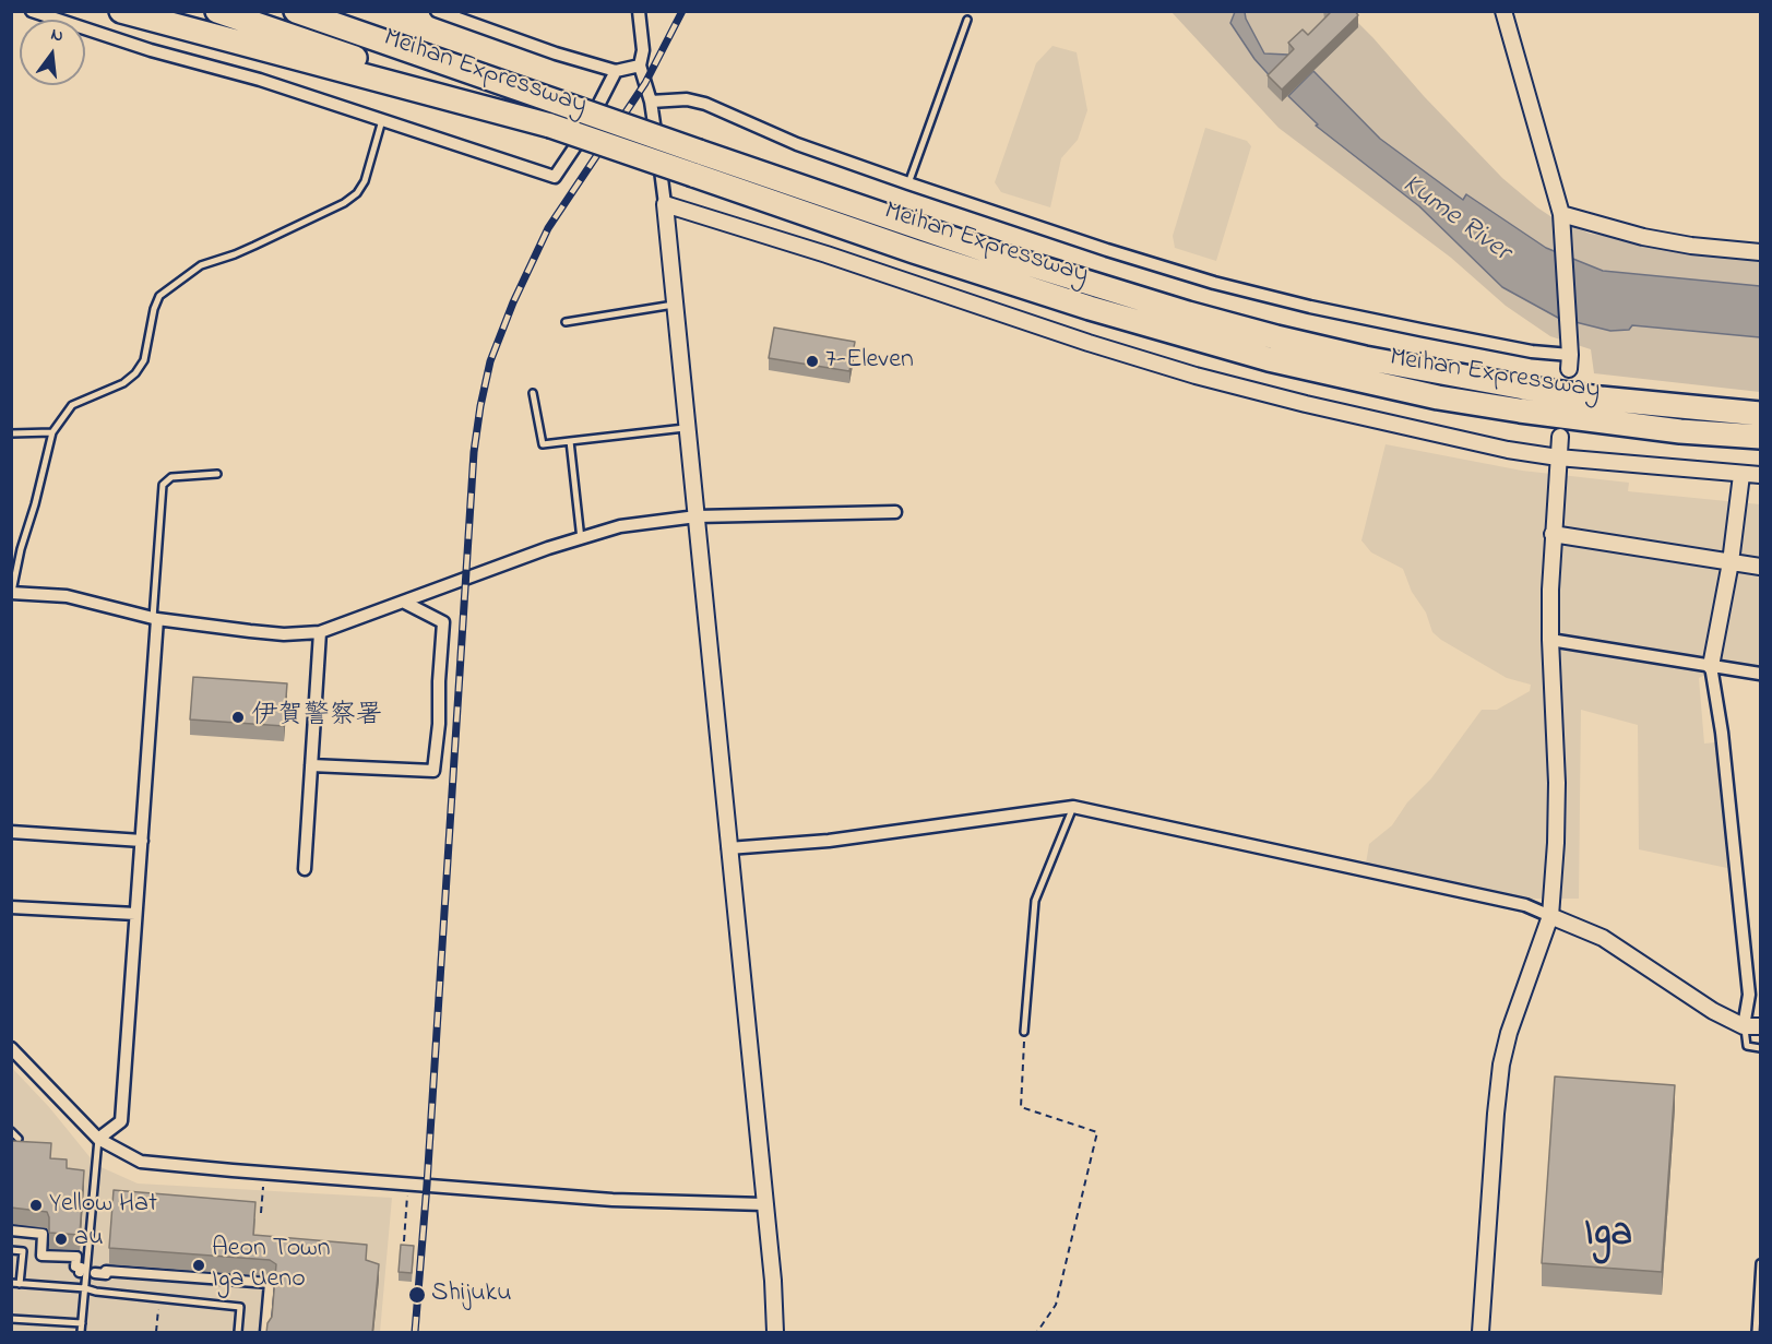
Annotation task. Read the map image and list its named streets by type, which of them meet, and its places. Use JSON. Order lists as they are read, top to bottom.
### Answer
{
  "streets": {
    "highway": ["Meihan Expressway"]
  },
  "districts": ["Iga"],
  "water": ["Kume River"],
  "places": [
    "7-Eleven",
    "伊賀警察署",
    "Yellow Hat",
    "au",
    "Aeon Town Iga Ueno",
    "Shijuku"
  ],
  "north": "top"
}
